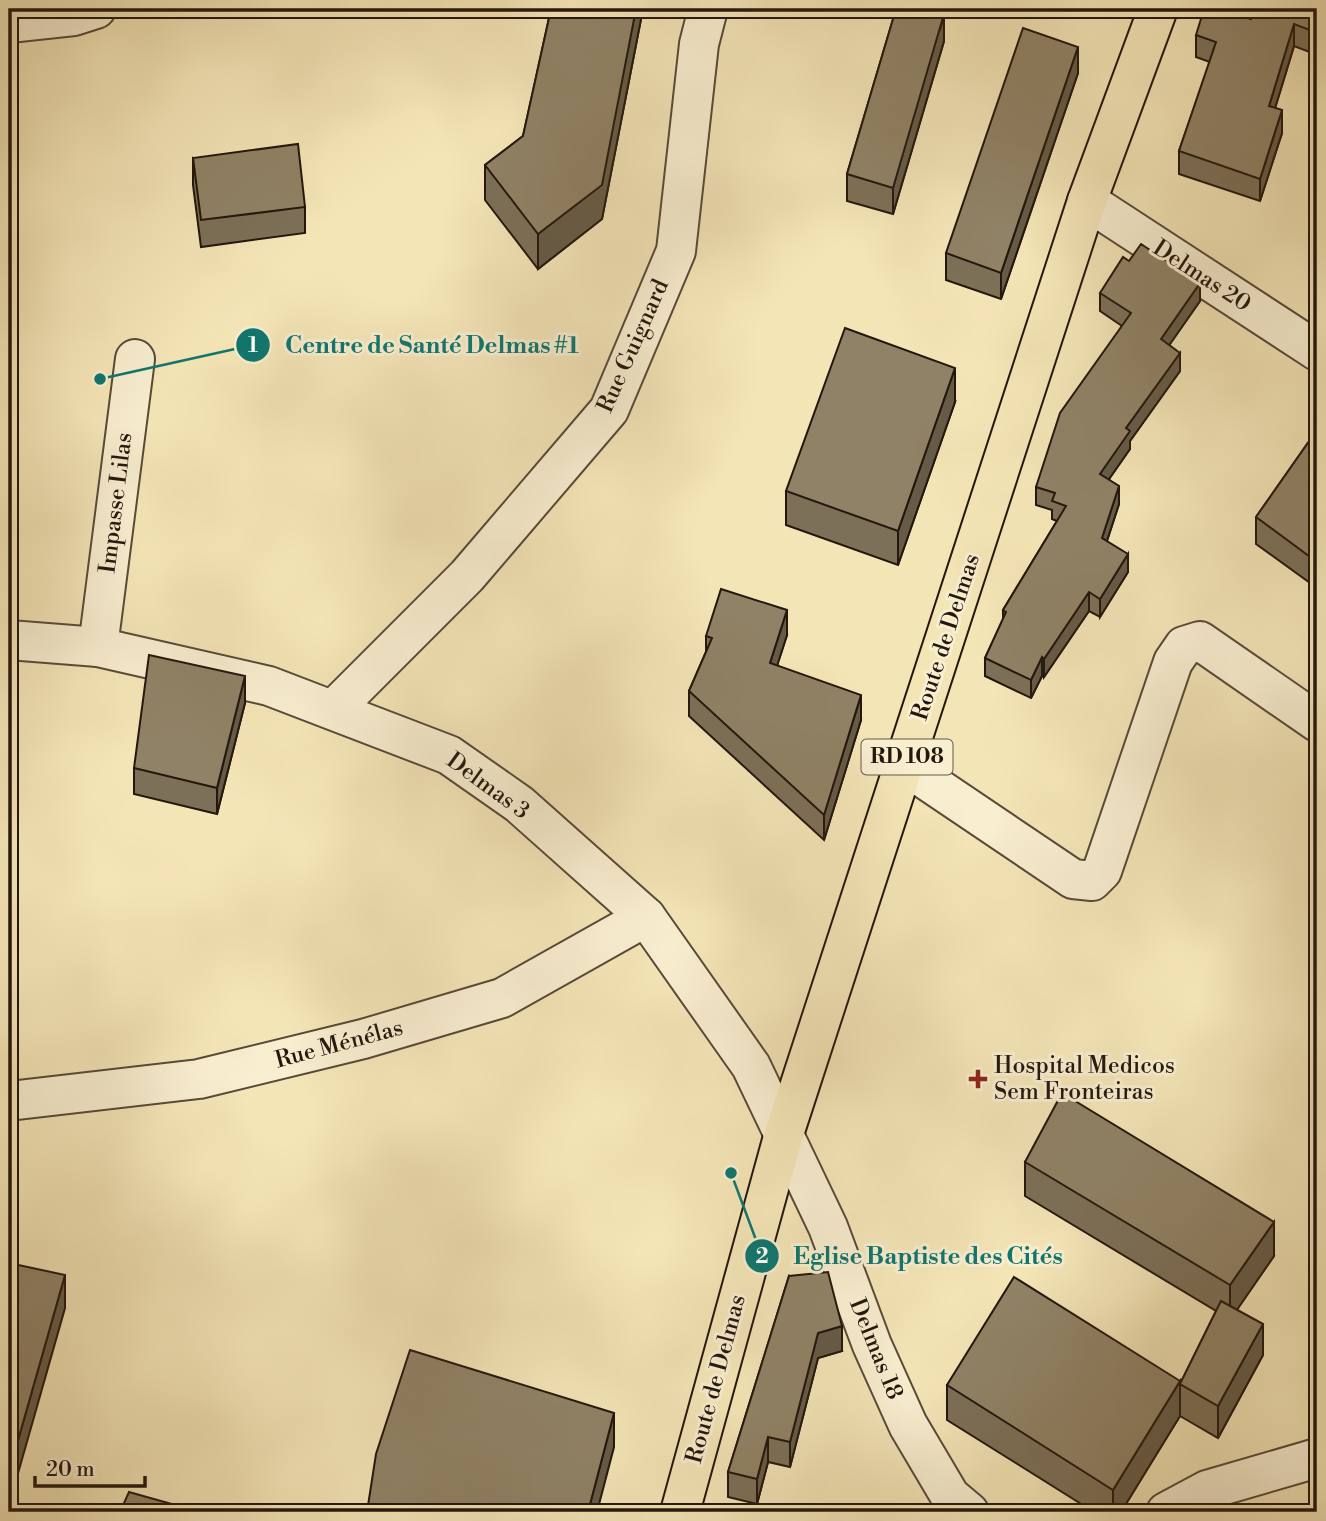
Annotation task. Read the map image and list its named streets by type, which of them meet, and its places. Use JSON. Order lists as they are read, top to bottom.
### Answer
{
  "streets": {
    "main road": ["Route de Delmas", "RD 108"],
    "street": [
      "Delmas 20",
      "Rue Guignard",
      "Impasse Lilas",
      "Delmas 3",
      "Rue Ménélas",
      "Delmas 18"
    ]
  },
  "crossings": [
    ["Delmas 20", "Route de Delmas"],
    ["Rue Guignard", "Delmas 3"],
    ["Impasse Lilas", "Delmas 3"],
    ["Route de Delmas", "Delmas 3"],
    ["Route de Delmas", "Delmas 18"],
    ["Delmas 3", "Rue Ménélas"],
    ["Delmas 3", "Delmas 18"]
  ],
  "places": {
    "other": ["Centre de Santé Delmas #1", "Eglise Baptiste des Cités"],
    "health": ["Hospital Medicos Sem Fronteiras"]
  },
  "scale_bar": "20 m"
}
